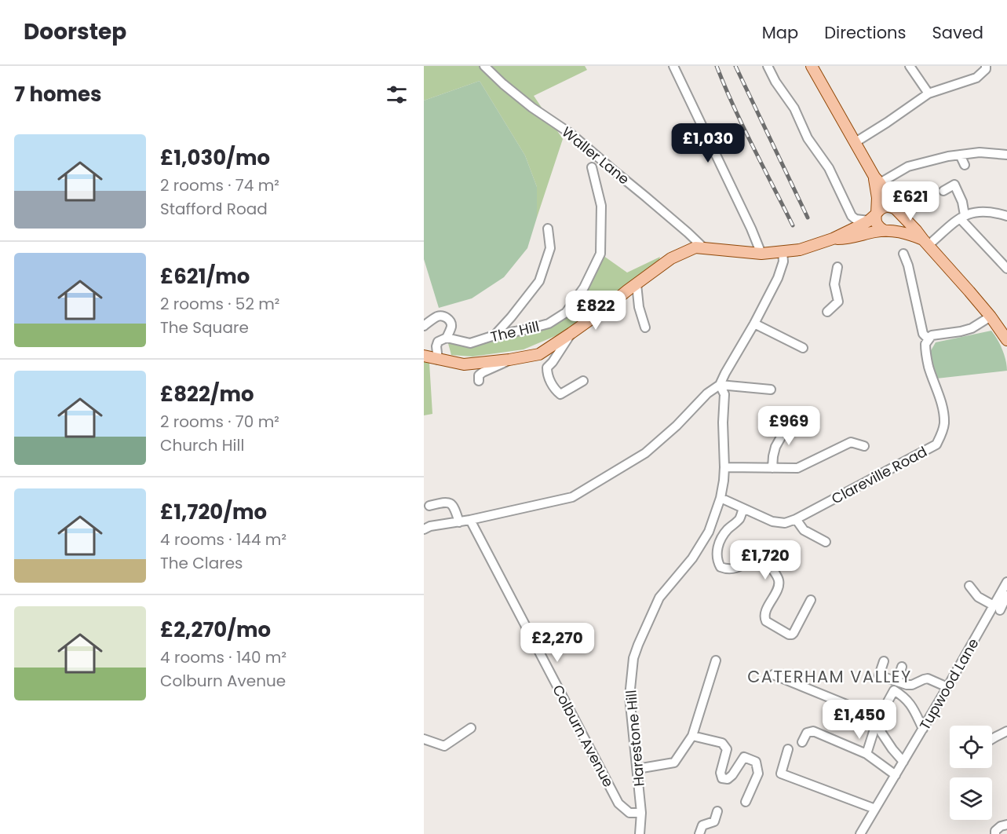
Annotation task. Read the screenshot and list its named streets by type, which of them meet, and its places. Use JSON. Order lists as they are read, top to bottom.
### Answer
{
  "streets": {
    "street": [
      "Waller Lane",
      "The Hill",
      "Clareville Road",
      "Tupwood Lane",
      "Colburn Avenue",
      "Harestone Hill"
    ]
  },
  "crossings": [
    ["Clareville Road", "Harestone Hill"],
    ["Colburn Avenue", "Harestone Hill"]
  ],
  "districts": ["CATERHAM VALLEY"],
  "page": {
    "header": "Doorstep",
    "nav": ["Map", "Directions", "Saved"],
    "heading": "7 homes",
    "list": [
      {
        "name": "£1,030/mo",
        "note": "2 rooms · 74 m² · Stafford Road"
      },
      {
        "name": "£621/mo",
        "note": "2 rooms · 52 m² · The Square"
      },
      {
        "name": "£822/mo",
        "note": "2 rooms · 70 m² · Church Hill"
      },
      {
        "name": "£1,720/mo",
        "note": "4 rooms · 144 m² · The Clares"
      },
      {
        "name": "£2,270/mo",
        "note": "4 rooms · 140 m² · Colburn Avenue"
      }
    ],
    "price": [
      "£1,030",
      "£621",
      "£822",
      "£969",
      "£1,720",
      "£2,270",
      "£1,450"
    ]
  }
}
